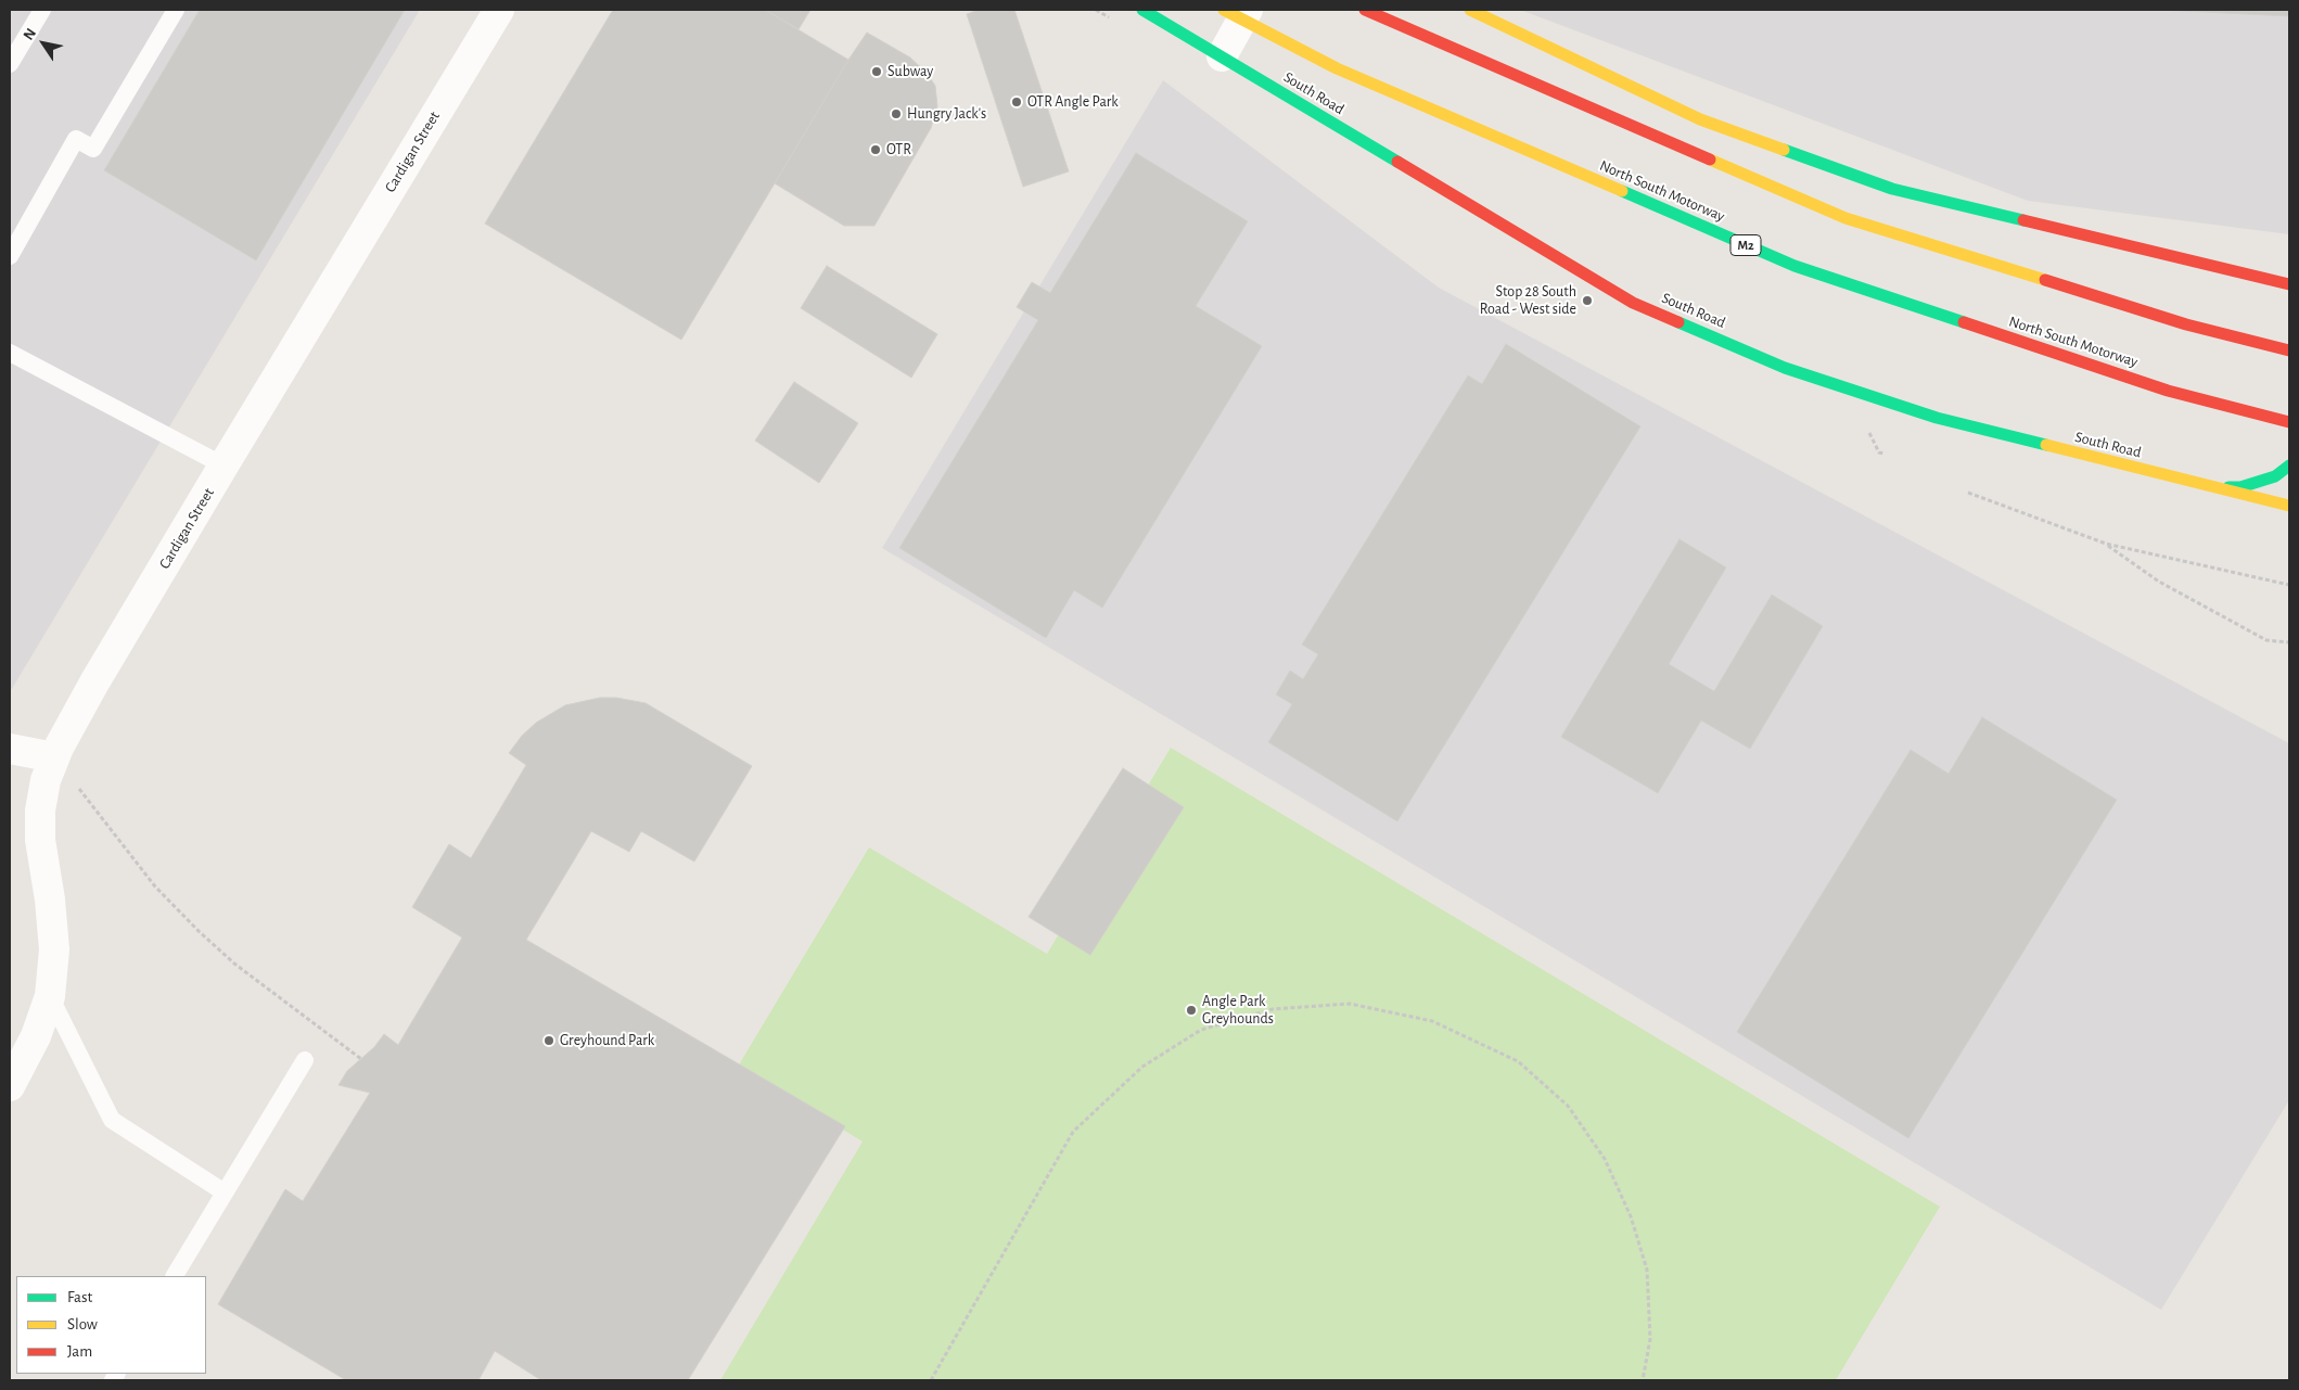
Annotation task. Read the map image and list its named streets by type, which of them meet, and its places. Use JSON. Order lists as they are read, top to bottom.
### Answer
{
  "streets": {
    "highway": ["South Road", "North South Motorway", "M2"],
    "street": ["Cardigan Street"]
  },
  "places": [
    "Subway",
    "OTR Angle Park",
    "Hungry Jack's",
    "OTR",
    "Stop 28 South Road - West side",
    "Angle Park Greyhounds",
    "Greyhound Park"
  ],
  "legend": ["Fast", "Slow", "Jam"],
  "north": "top left"
}
